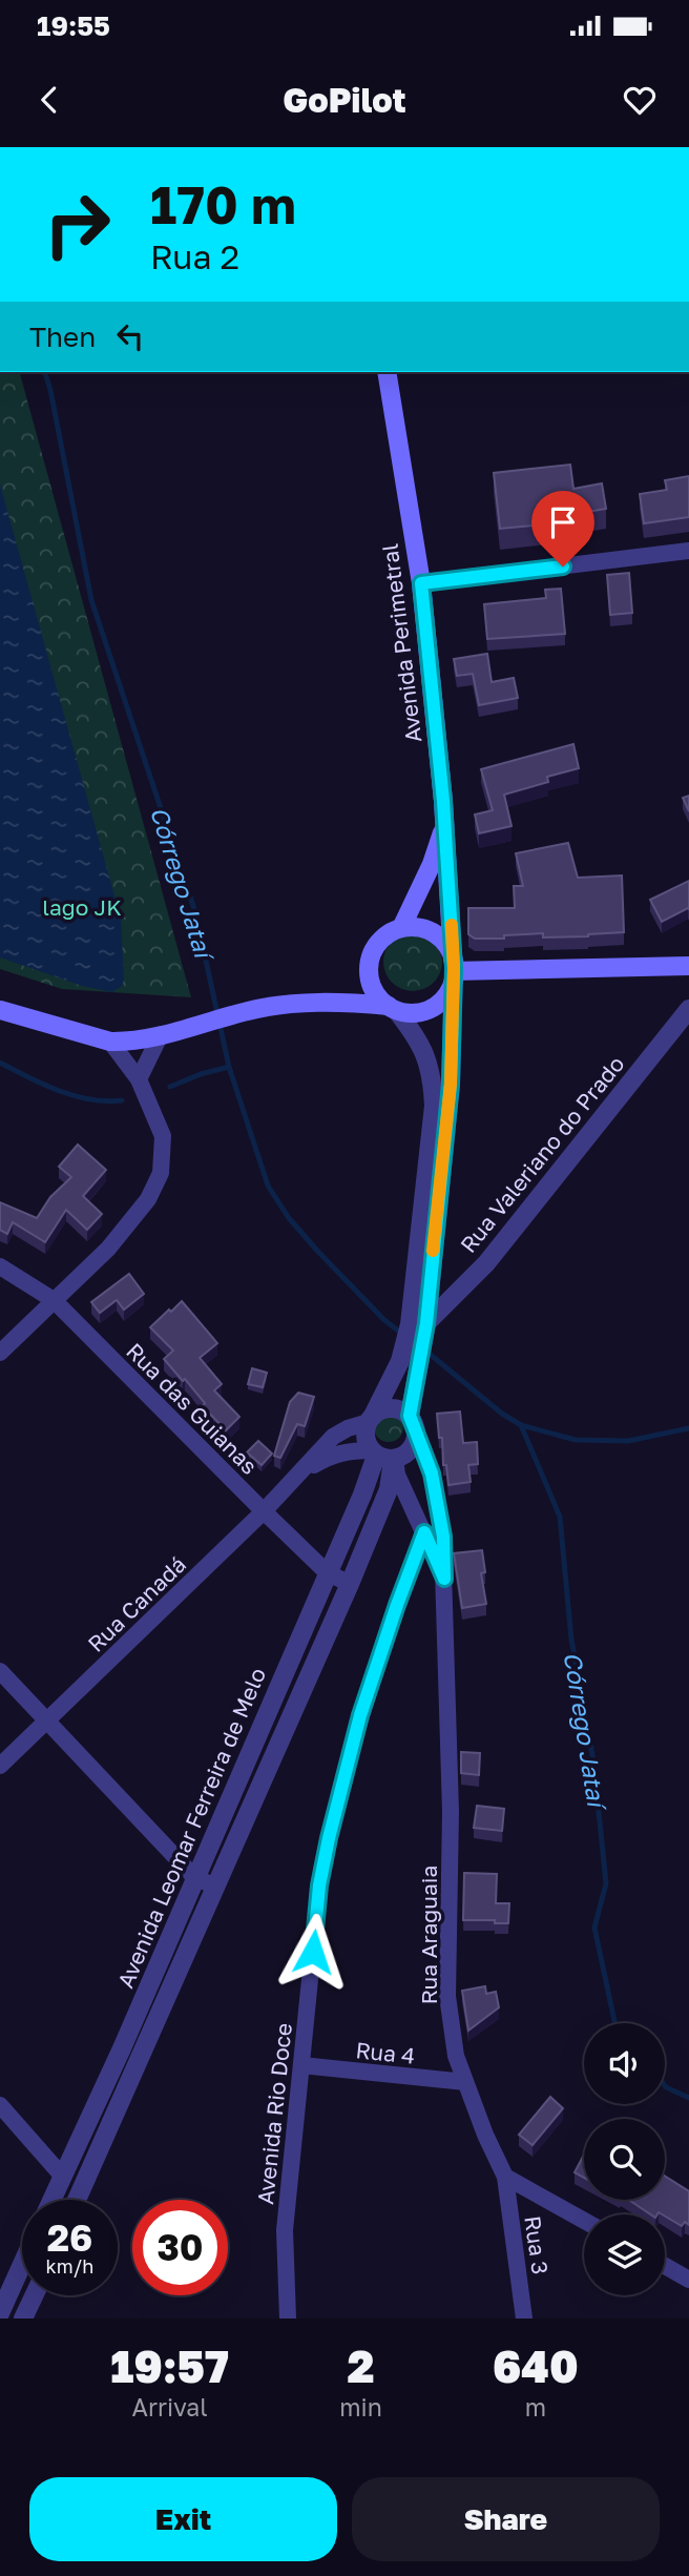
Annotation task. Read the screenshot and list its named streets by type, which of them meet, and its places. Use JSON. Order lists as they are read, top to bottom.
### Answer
{
  "streets": {
    "main road": ["Avenida Perimetral"],
    "street": [
      "Rua Valeriano do Prado",
      "Rua das Guianas",
      "Rua Canadá",
      "Avenida Leomar Ferreira de Melo",
      "Rua Araguaia",
      "Rua 4",
      "Avenida Rio Doce",
      "Rua 3"
    ]
  },
  "crossings": [
    ["Avenida Perimetral", "Rua Valeriano do Prado"],
    ["Avenida Perimetral", "Rua Canadá"],
    ["Avenida Perimetral", "Avenida Leomar Ferreira de Melo"],
    ["Avenida Perimetral", "Rua Araguaia"],
    ["Rua das Guianas", "Rua Canadá"],
    ["Rua das Guianas", "Avenida Leomar Ferreira de Melo"],
    ["Rua Canadá", "Avenida Leomar Ferreira de Melo"],
    ["Rua Canadá", "Rua Araguaia"],
    ["Avenida Leomar Ferreira de Melo", "Rua Araguaia"],
    ["Rua Araguaia", "Rua 4"],
    ["Rua Araguaia", "Rua 3"],
    ["Rua 4", "Avenida Rio Doce"]
  ],
  "water": ["Córrego Jataí"],
  "parks": ["lago JK"],
  "page": {
    "status": "19:55",
    "header": "GoPilot",
    "turn": ["170 m", "Rua 2"],
    "then": "Then",
    "speed": "26 km/h",
    "limit": "30",
    "eta": [
      "19:57",
      "Arrival",
      "2",
      "min",
      "640",
      "m"
    ],
    "buttons": ["Exit", "Share"]
  }
}
